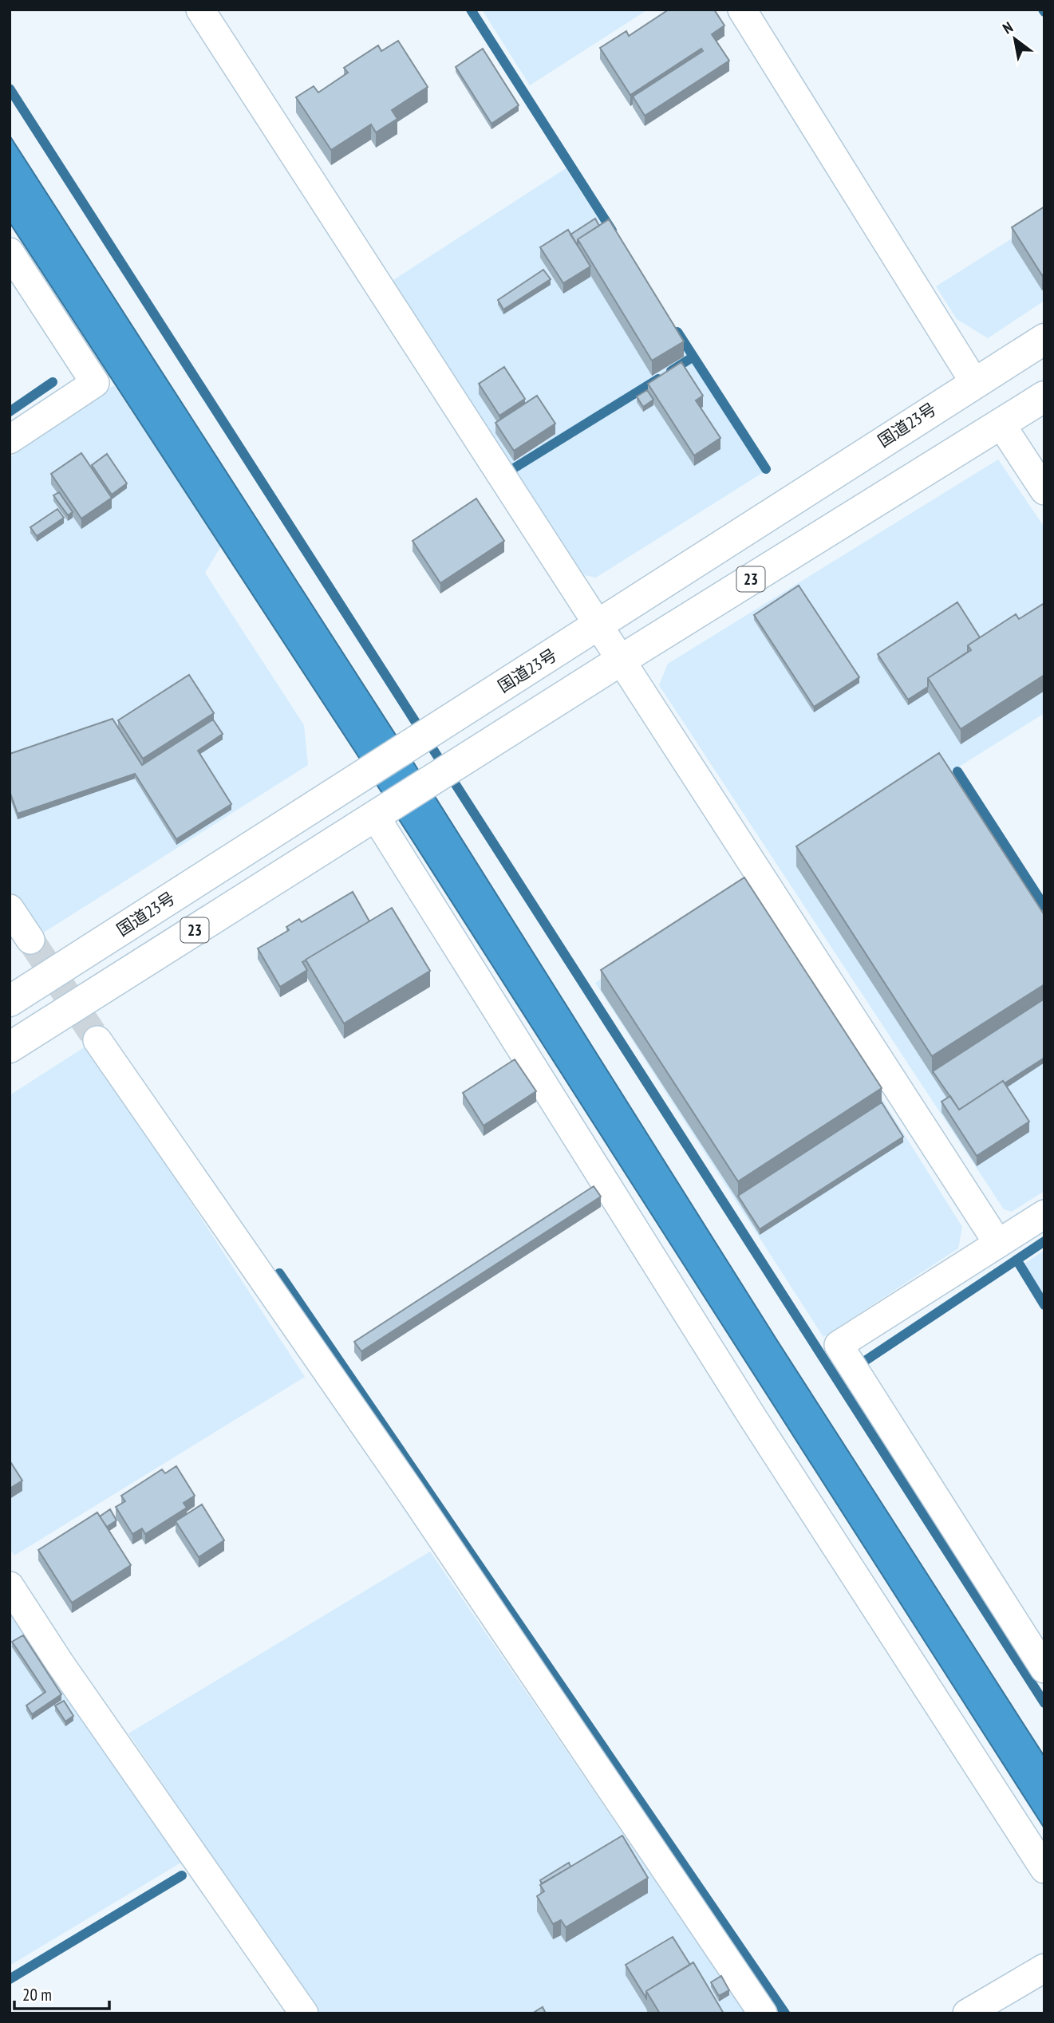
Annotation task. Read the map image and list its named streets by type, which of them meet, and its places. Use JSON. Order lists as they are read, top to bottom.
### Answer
{
  "streets": {
    "highway": ["国道23号", "23"]
  },
  "scale_bar": "20 m",
  "north": "top left"
}
